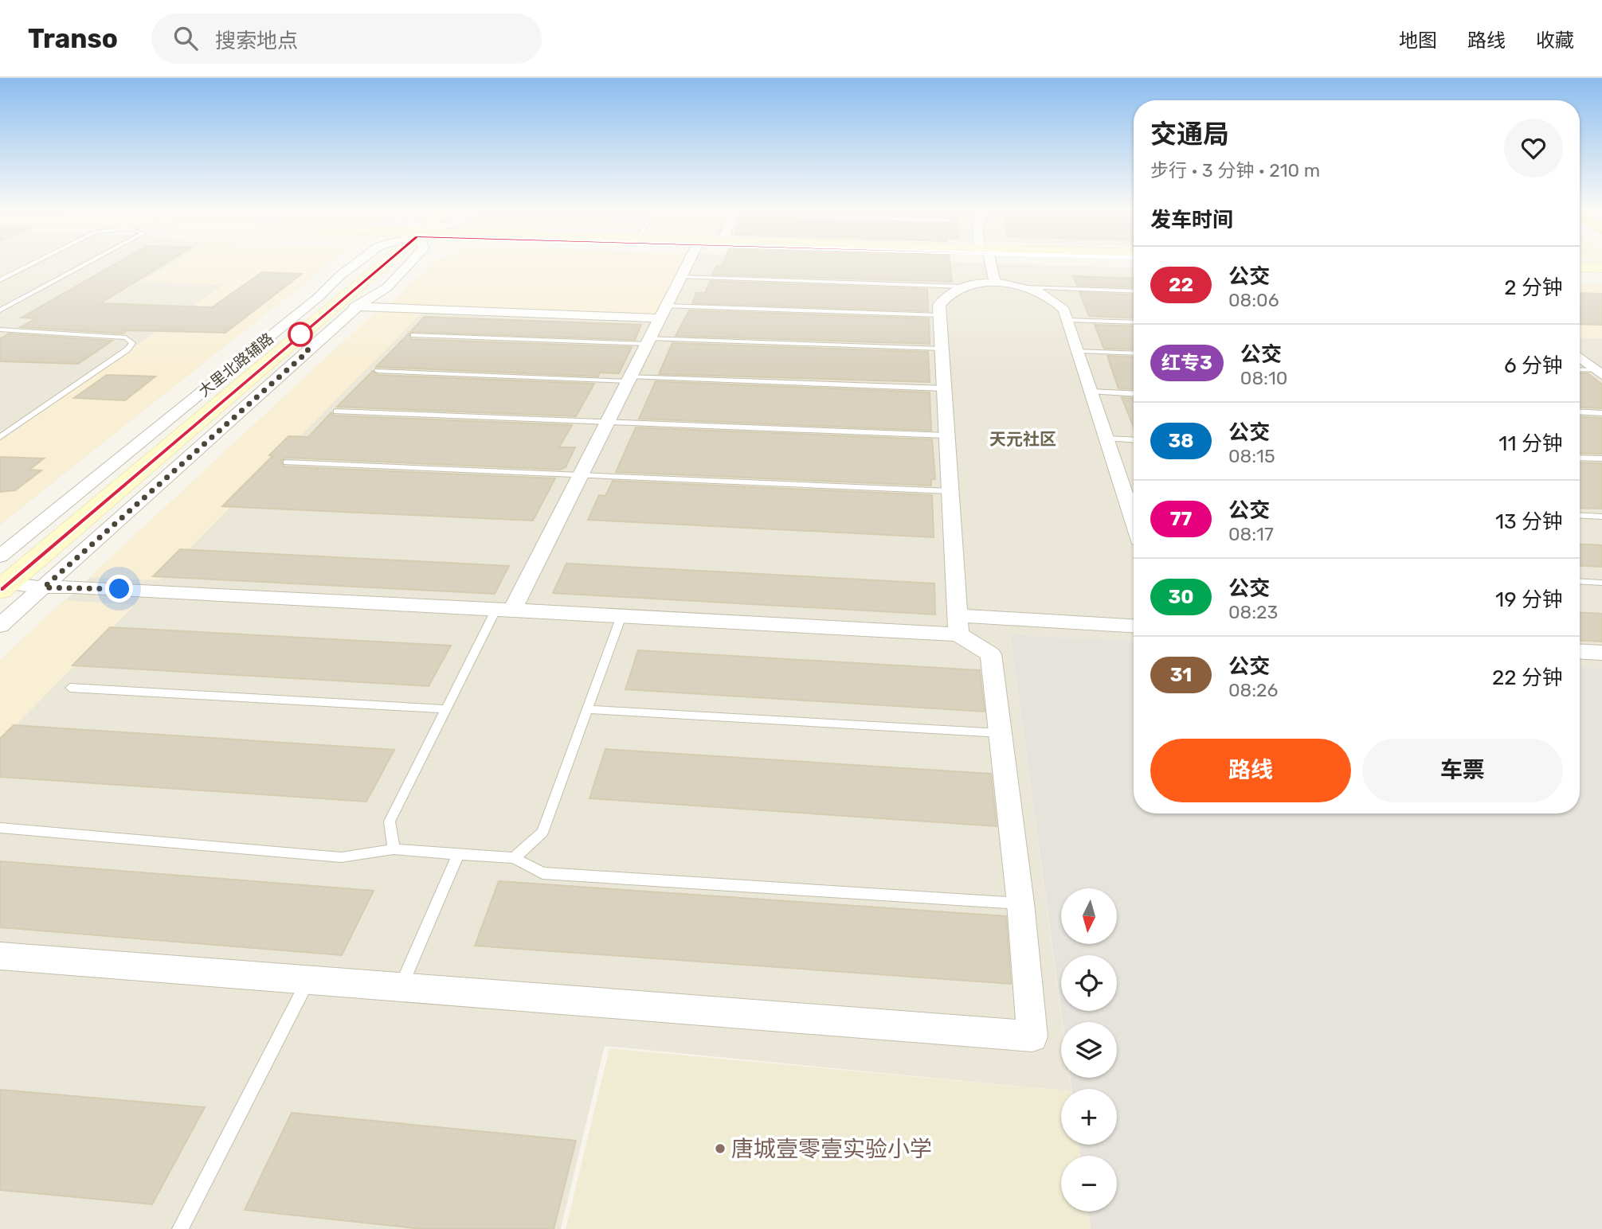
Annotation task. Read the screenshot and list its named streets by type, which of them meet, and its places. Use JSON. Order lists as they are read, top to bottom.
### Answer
{
  "streets": {
    "street": ["大里北路辅路"]
  },
  "districts": ["天元社区"],
  "places": ["唐城壹零壹实验小学"],
  "lines": ["bus line 22"],
  "north": "bottom",
  "page": {
    "header": "Transo",
    "search": "搜索地点",
    "nav": ["地图", "路线", "收藏"],
    "heading": [
      ["交通局", "步行 · 3 分钟 · 210 m"],
      "发车时间"
    ],
    "list": [
      {
        "mark": "22",
        "name": "公交",
        "note": "08:06",
        "value": "2 分钟"
      },
      {
        "mark": "红专3",
        "name": "公交",
        "note": "08:10",
        "value": "6 分钟"
      },
      {
        "mark": "38",
        "name": "公交",
        "note": "08:15",
        "value": "11 分钟"
      },
      {
        "mark": "77",
        "name": "公交",
        "note": "08:17",
        "value": "13 分钟"
      },
      {
        "mark": "30",
        "name": "公交",
        "note": "08:23",
        "value": "19 分钟"
      },
      {
        "mark": "31",
        "name": "公交",
        "note": "08:26",
        "value": "22 分钟"
      }
    ],
    "buttons": ["路线", "车票"],
    "map_buttons": ["+", "−"]
  }
}
